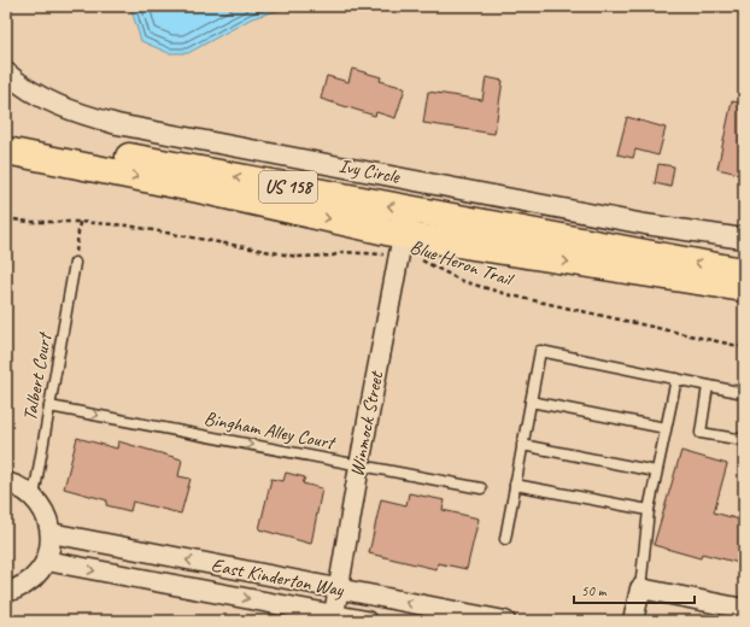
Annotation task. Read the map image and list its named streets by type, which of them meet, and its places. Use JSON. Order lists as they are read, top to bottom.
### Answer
{
  "streets": {
    "main road": ["US 158"],
    "street": ["Ivy Circle", "Winmock Street", "East Kinderton Way"],
    "lane": ["Talbert Court", "Bingham Alley Court"],
    "path": ["Blue Heron Trail"]
  },
  "crossings": [
    ["US 158", "Blue Heron Trail"],
    ["US 158", "Winmock Street"],
    ["Blue Heron Trail", "Winmock Street"],
    ["Talbert Court", "Bingham Alley Court"],
    ["Winmock Street", "Bingham Alley Court"],
    ["Winmock Street", "East Kinderton Way"]
  ],
  "one_way": ["Bingham Alley Court"],
  "scale_bar": "50 m"
}
